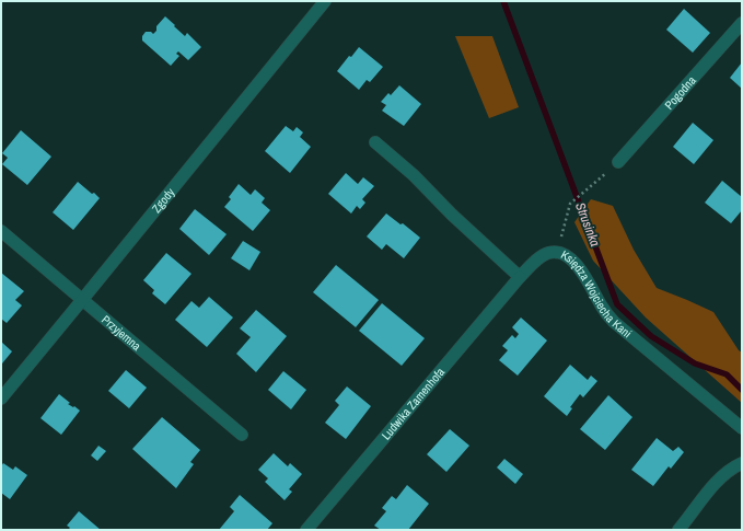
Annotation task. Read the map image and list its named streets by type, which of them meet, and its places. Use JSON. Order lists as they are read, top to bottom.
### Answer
{
  "streets": {
    "street": [
      "Pogodna",
      "Zgody",
      "Księdza Wojciecha Kani",
      "Przyjemna",
      "Ludwika Zamenhofa"
    ]
  },
  "crossings": [
    ["Zgody", "Przyjemna"],
    ["Księdza Wojciecha Kani", "Ludwika Zamenhofa"]
  ],
  "water": ["Strusinka"]
}
